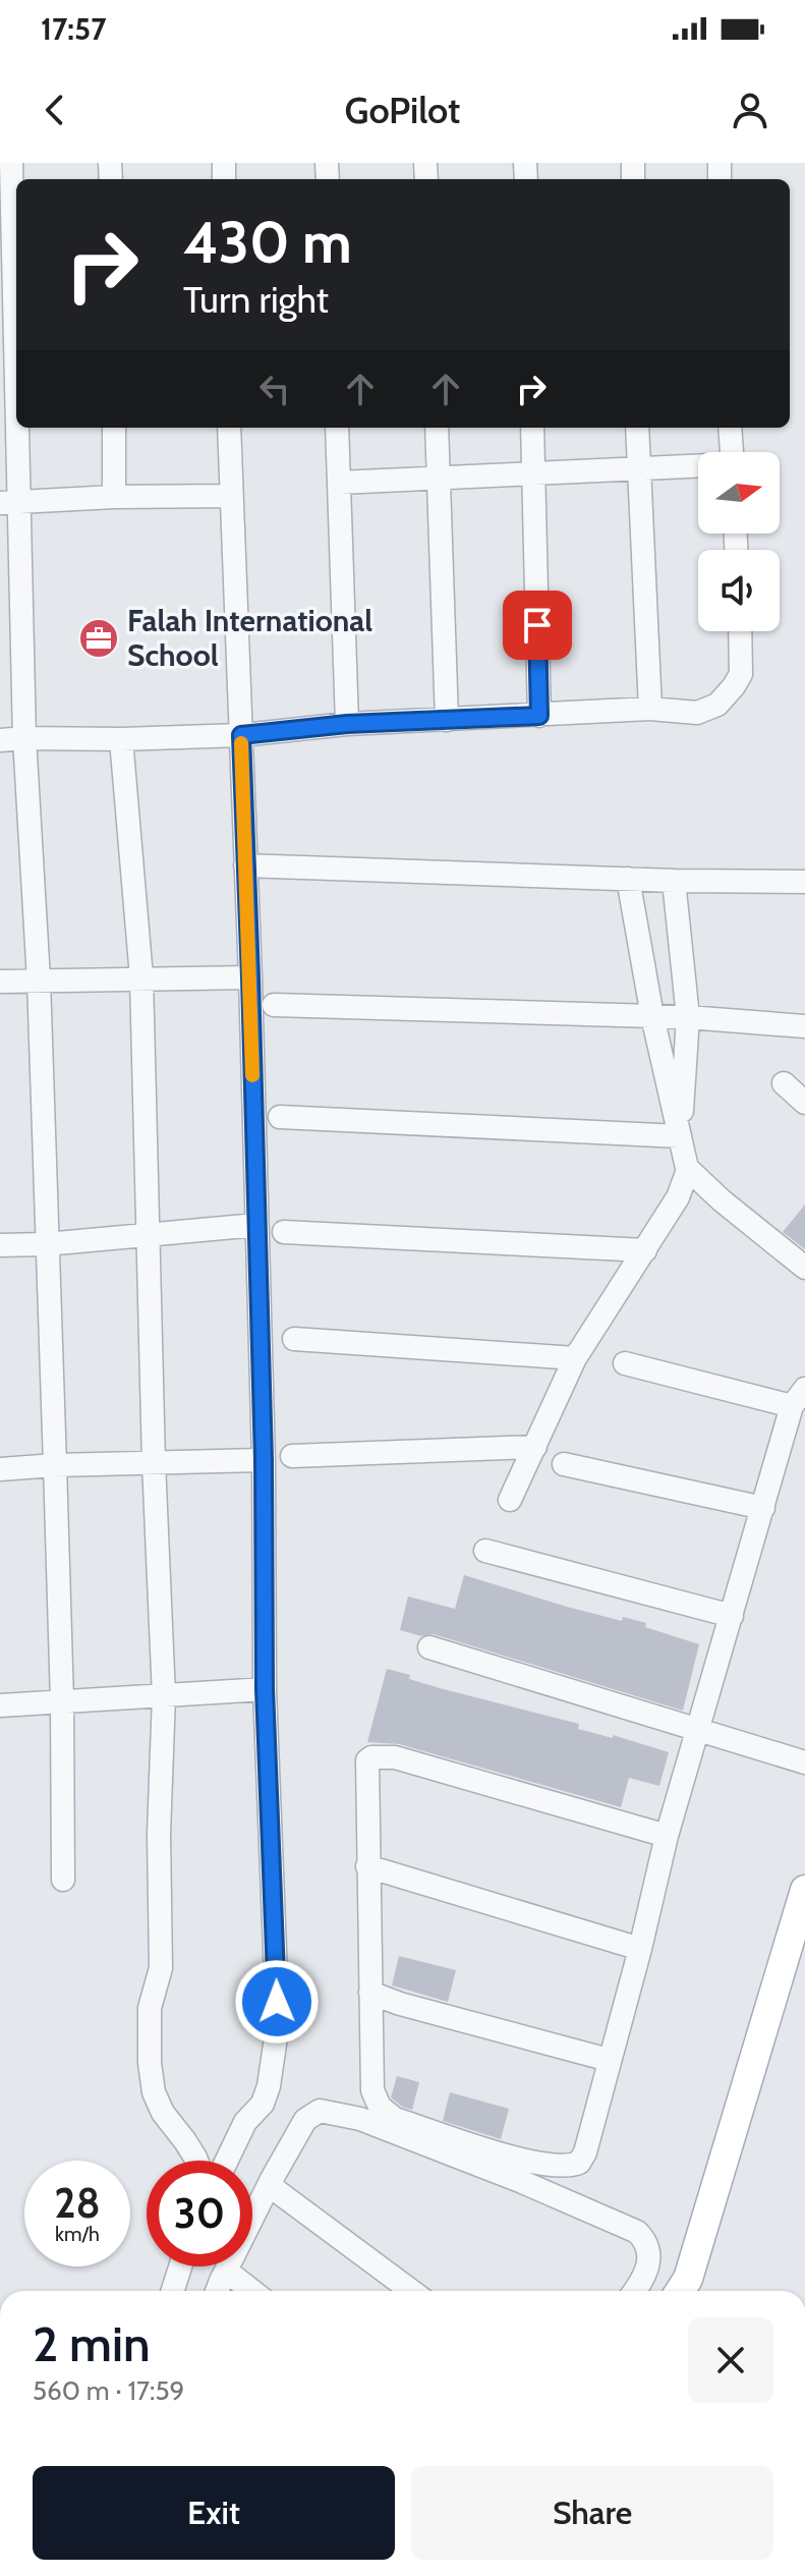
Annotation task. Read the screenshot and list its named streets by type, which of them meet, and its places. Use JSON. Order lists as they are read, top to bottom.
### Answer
{
  "places": {
    "office": ["Falah International School"]
  },
  "north": "right",
  "page": {
    "status": "17:57",
    "header": "GoPilot",
    "turn": ["430 m", "Turn right"],
    "speed": "28 km/h",
    "limit": "30",
    "heading": ["2 min", "560 m · 17:59"],
    "buttons": ["Exit", "Share"]
  }
}
